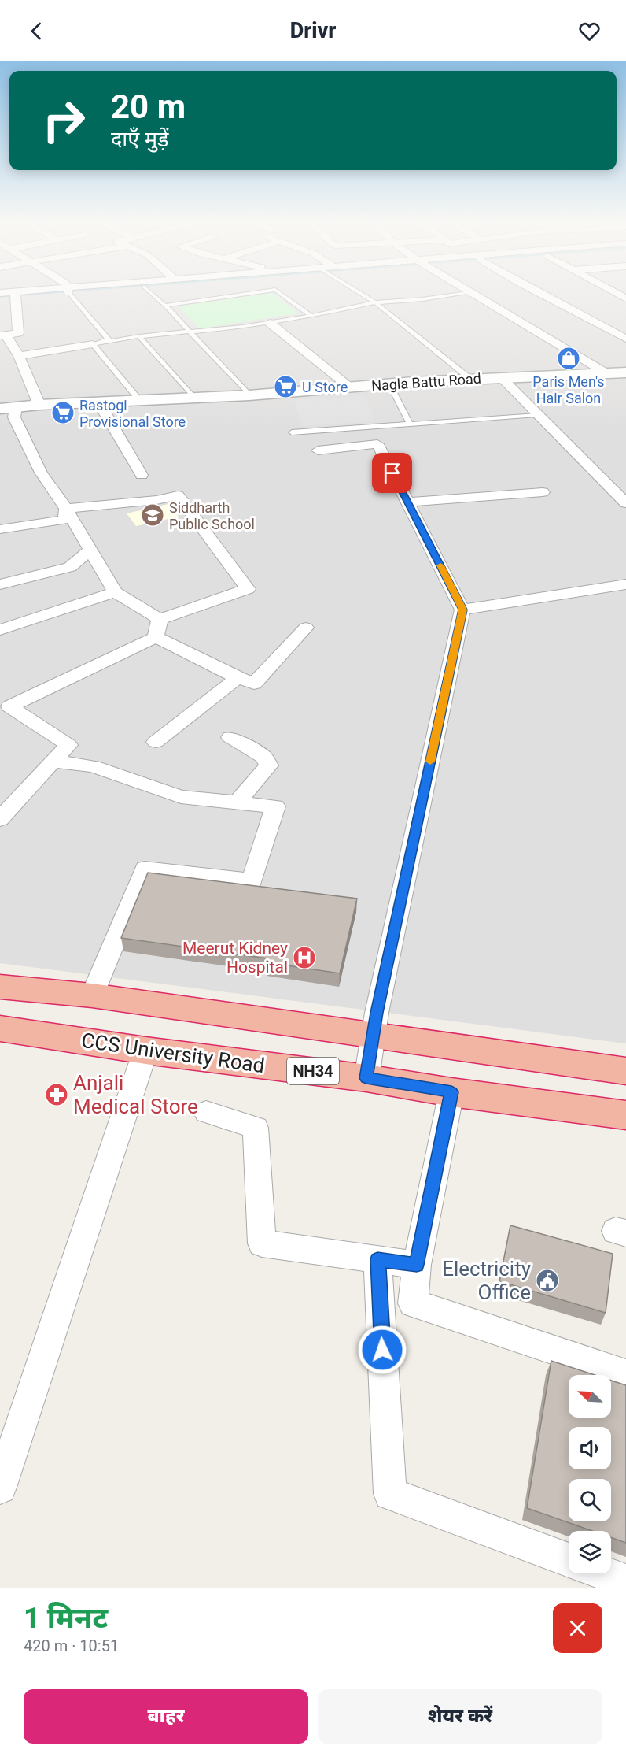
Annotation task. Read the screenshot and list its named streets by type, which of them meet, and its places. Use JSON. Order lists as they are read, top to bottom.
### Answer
{
  "streets": {
    "highway": ["CCS University Road", "NH34"],
    "street": ["Nagla Battu Road"]
  },
  "places": {
    "shop": ["Paris Men's Hair Salon"],
    "supermarket": ["U Store", "Rastogi Provisional Store"],
    "school or university": ["Siddharth Public School"],
    "hospital": ["Meerut Kidney Hospital"],
    "pharmacy": ["Anjali Medical Store"],
    "public building": ["Electricity Office"]
  },
  "north": "top left",
  "page": {
    "header": "Drivr",
    "turn": ["20 m", "दाएँ मुड़ें"],
    "heading": ["1 मिनट", "420 m · 10:51"],
    "buttons": ["बाहर", "शेयर करें"]
  }
}
